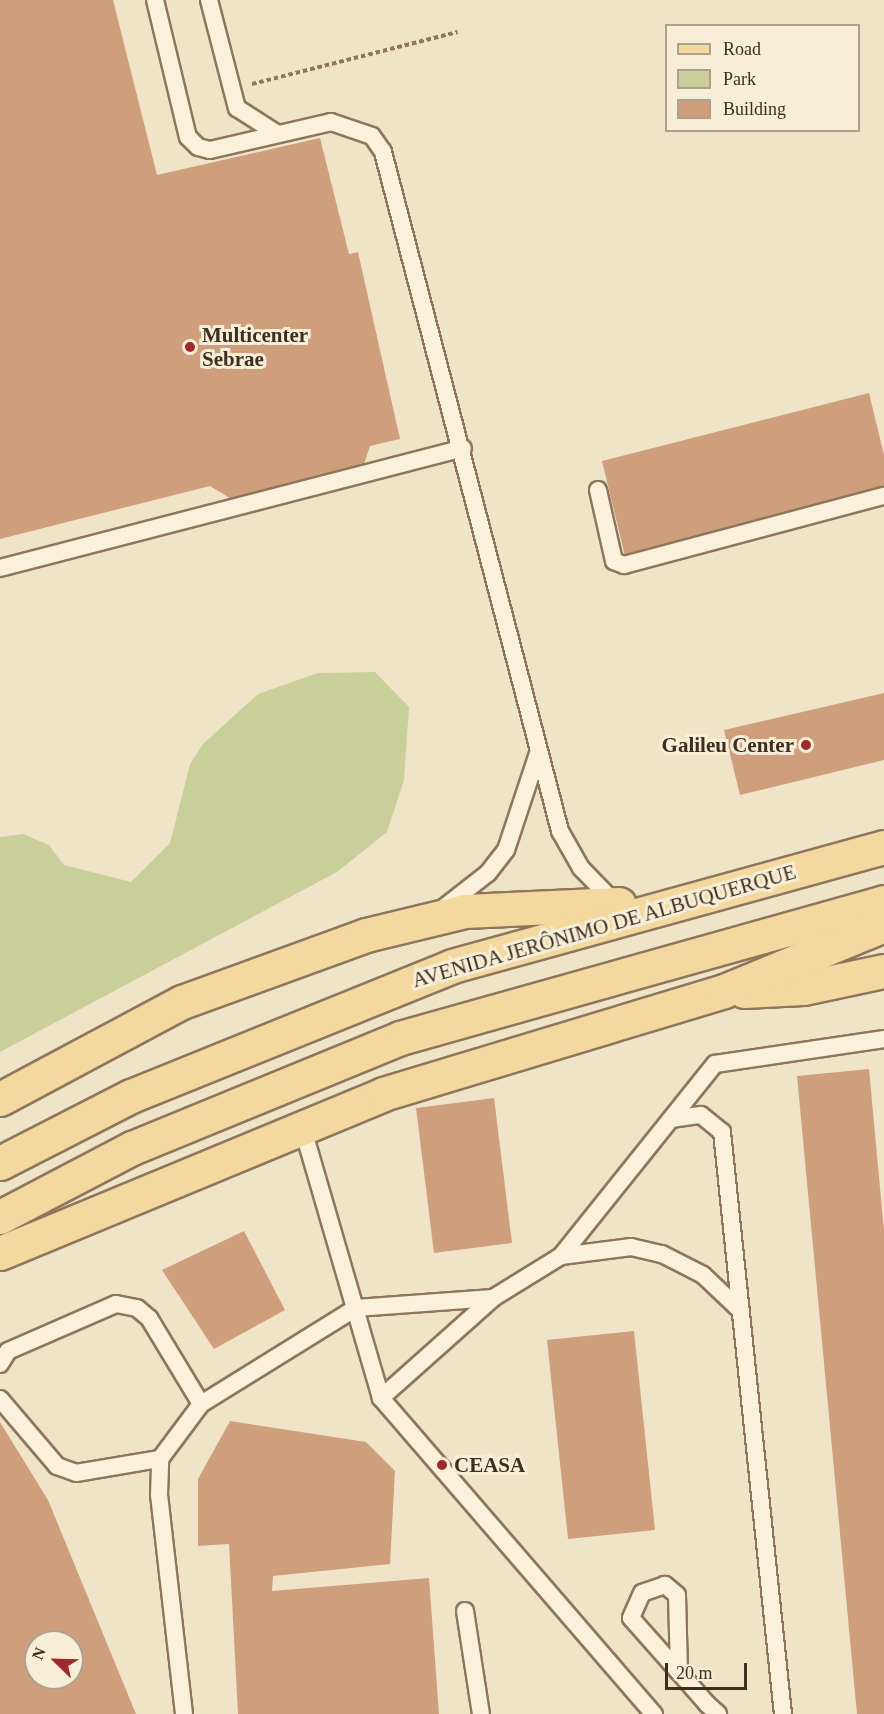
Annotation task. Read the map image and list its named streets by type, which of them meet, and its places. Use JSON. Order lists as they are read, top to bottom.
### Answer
{
  "streets": {
    "main road": ["AVENIDA JERÔNIMO DE ALBUQUERQUE"]
  },
  "places": ["Multicenter Sebrae", "Galileu Center", "CEASA"],
  "legend": ["Road", "Park", "Building"],
  "scale_bar": "20 m",
  "north": "top left"
}
